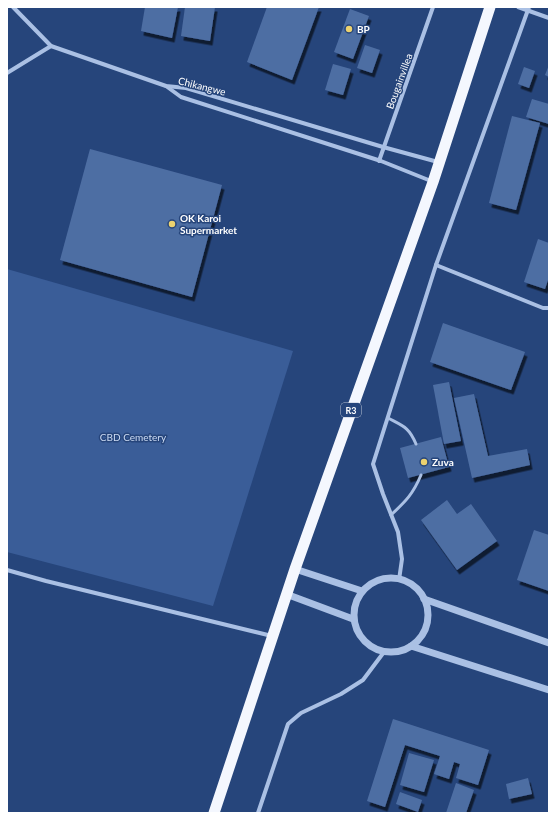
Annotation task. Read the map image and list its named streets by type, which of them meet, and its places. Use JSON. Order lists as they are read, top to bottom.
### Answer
{
  "streets": {
    "highway": ["R3"],
    "street": ["Bougainvillea", "Chikangwe"]
  },
  "crossings": [
    ["Bougainvillea", "Chikangwe"],
    ["Chikangwe", "R3"]
  ],
  "parks": ["CBD Cemetery"],
  "places": ["BP", "OK Karoi Supermarket", "Zuva"]
}
